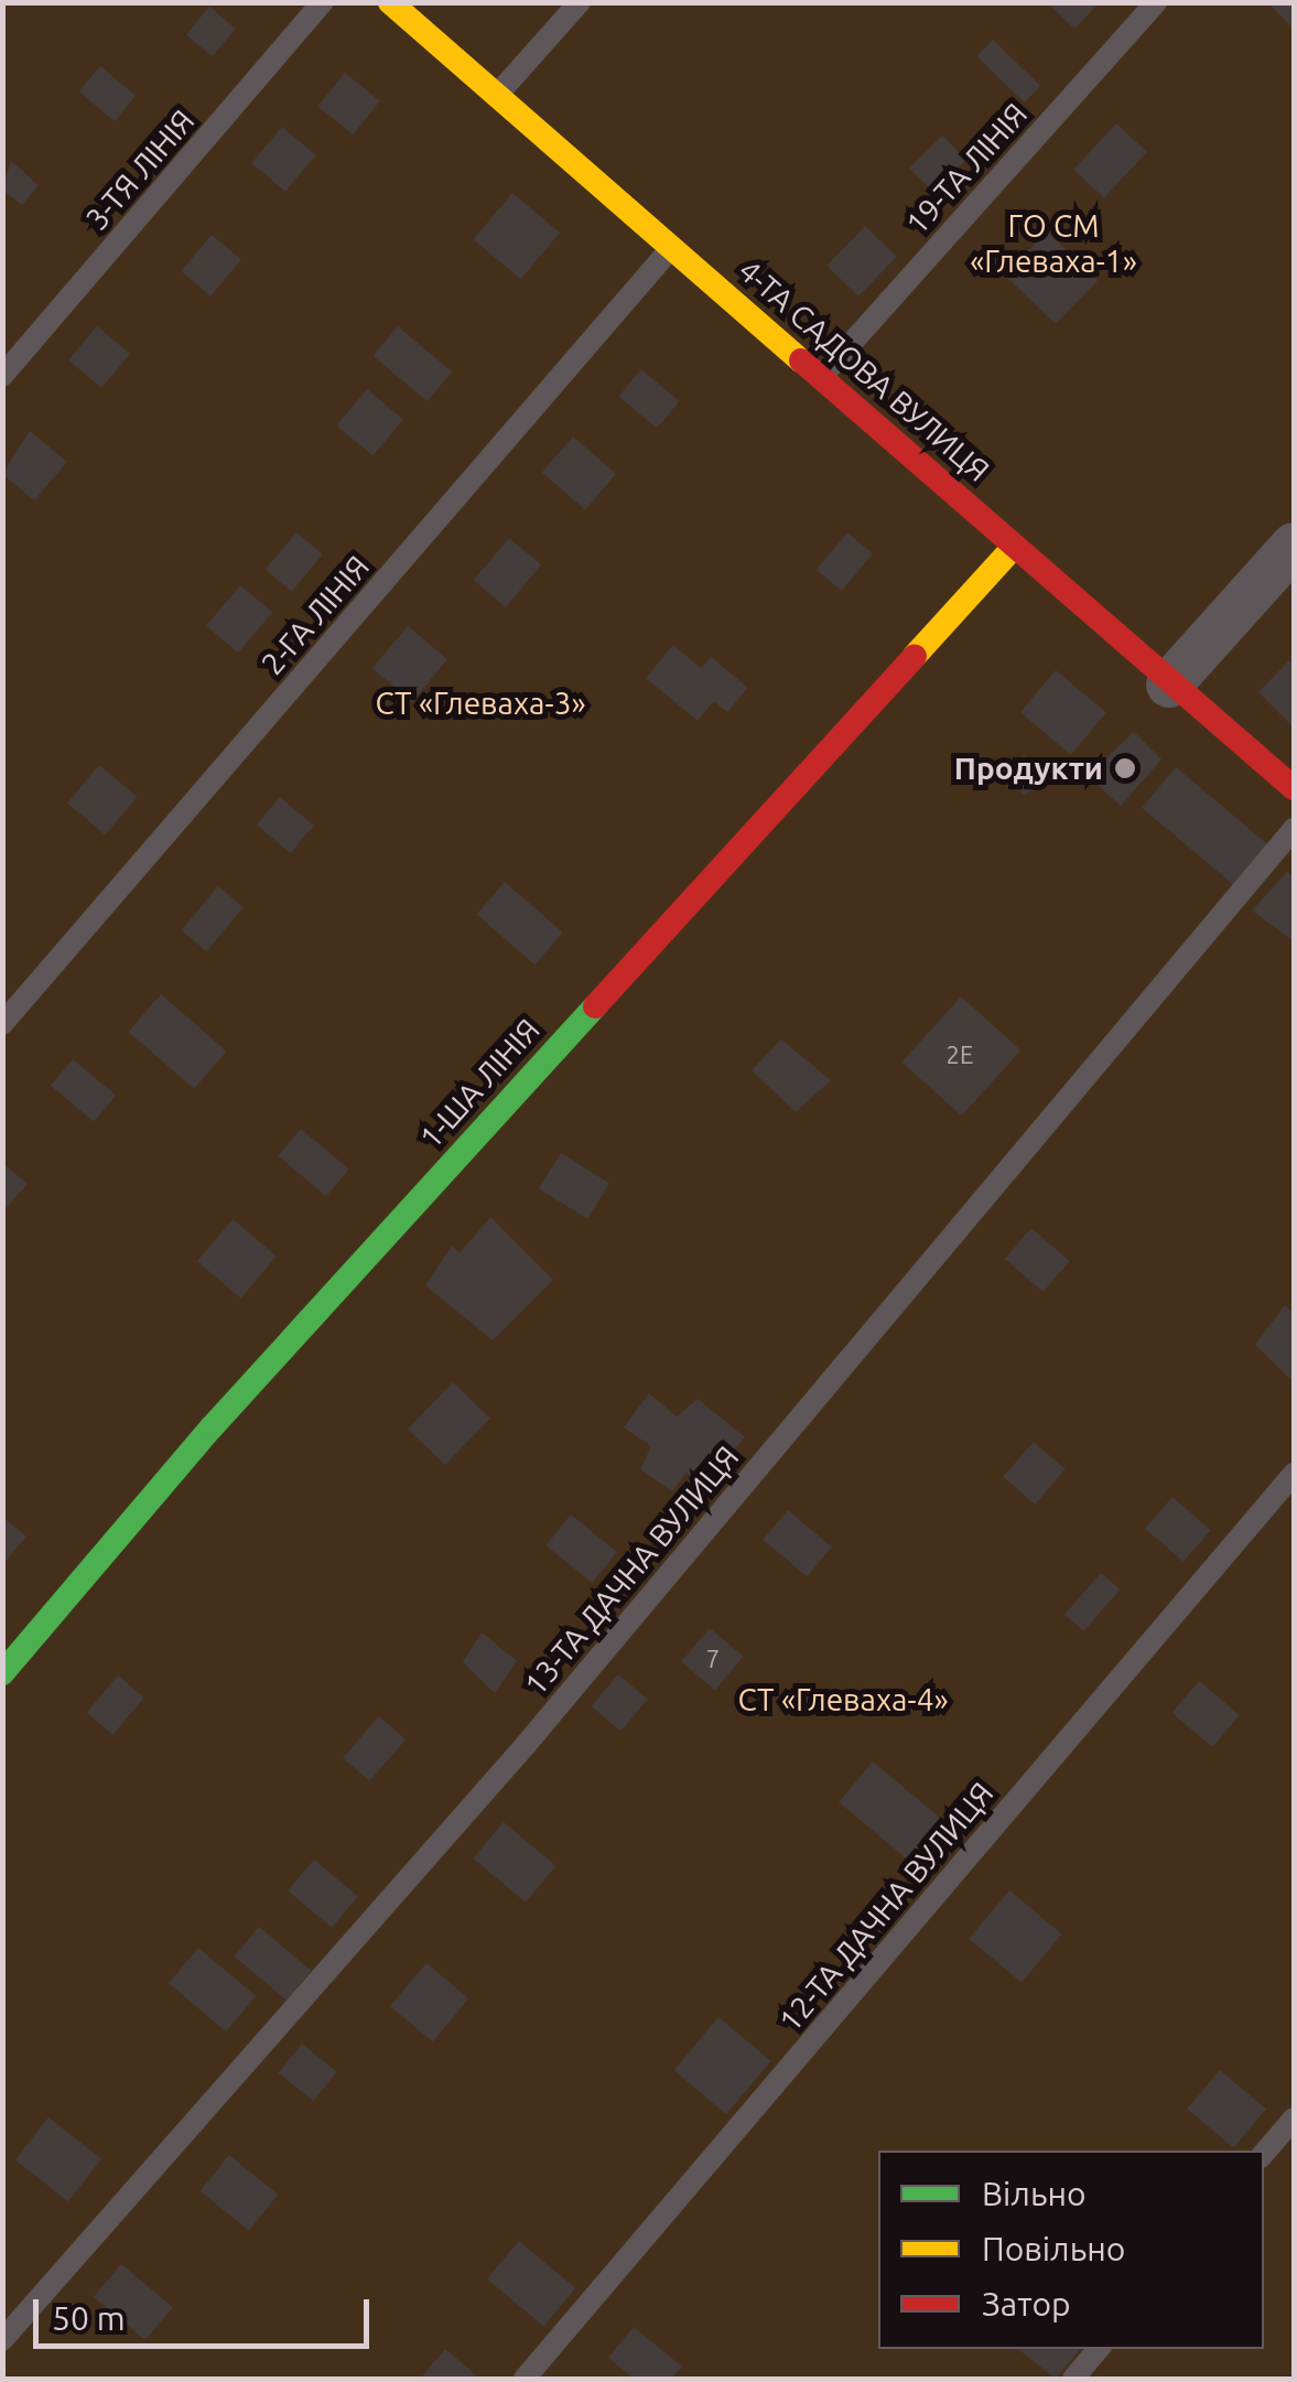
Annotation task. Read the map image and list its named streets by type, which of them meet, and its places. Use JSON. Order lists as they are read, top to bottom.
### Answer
{
  "streets": {
    "street": ["4-ТА САДОВА ВУЛИЦЯ", "1-ША ЛІНІЯ"],
    "lane": [
      "19-ТА ЛІНІЯ",
      "3-ТЯ ЛІНІЯ",
      "2-ГА ЛІНІЯ",
      "13-ТА ДАЧНА ВУЛИЦЯ",
      "12-ТА ДАЧНА ВУЛИЦЯ"
    ]
  },
  "crossings": [
    ["19-ТА ЛІНІЯ", "4-ТА САДОВА ВУЛИЦЯ"],
    ["4-ТА САДОВА ВУЛИЦЯ", "2-ГА ЛІНІЯ"],
    ["4-ТА САДОВА ВУЛИЦЯ", "1-ША ЛІНІЯ"]
  ],
  "parks": ["ГО СМ «Глеваха-1»", "СТ «Глеваха-3»", "СТ «Глеваха-4»"],
  "places": ["Продукти"],
  "house_numbers": ["2Е", "7"],
  "legend": ["Вільно", "Повільно", "Затор"],
  "scale_bar": "50 m"
}
